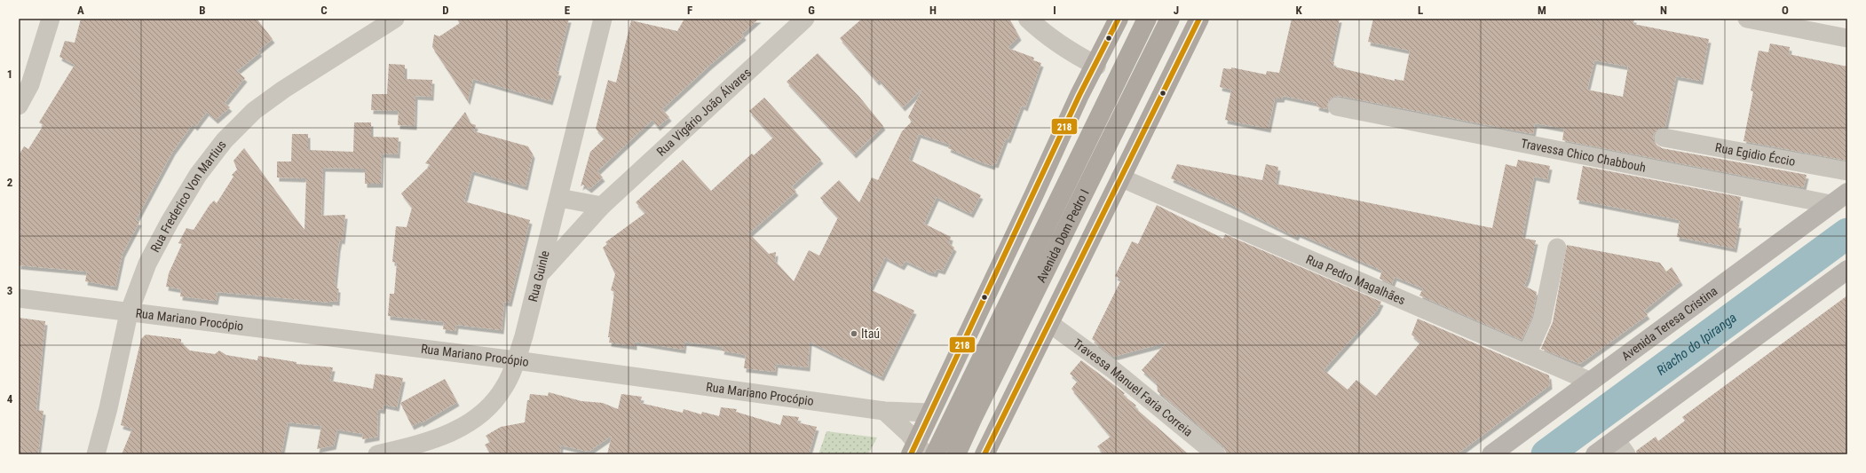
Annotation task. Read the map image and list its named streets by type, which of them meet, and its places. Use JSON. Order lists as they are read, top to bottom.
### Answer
{
  "streets": {
    "main road": ["Avenida Dom Pedro I", "Avenida Teresa Cristina"],
    "street": [
      "Rua Vigário João Álvares",
      "Rua Egidio Éccio",
      "Travessa Chico Chabbouh",
      "Rua Frederico Von Martius",
      "Rua Guinle",
      "Rua Pedro Magalhães",
      "Rua Mariano Procópio",
      "Travessa Manuel Faria Correia"
    ]
  },
  "crossings": [
    ["Rua Vigário João Álvares", "Rua Guinle"],
    ["Travessa Chico Chabbouh", "Avenida Teresa Cristina"],
    ["Rua Frederico Von Martius", "Rua Mariano Procópio"],
    ["Avenida Dom Pedro I", "Rua Pedro Magalhães"],
    ["Avenida Dom Pedro I", "Travessa Manuel Faria Correia"],
    ["Rua Guinle", "Rua Mariano Procópio"],
    ["Rua Pedro Magalhães", "Avenida Teresa Cristina"]
  ],
  "water": ["Riacho do Ipiranga"],
  "places": ["Itaú"],
  "lines": ["transit line 218"],
  "grid": {
    "columns": [
      "A",
      "B",
      "C",
      "D",
      "E",
      "F",
      "G",
      "H",
      "I",
      "J",
      "K",
      "L",
      "M",
      "N",
      "O"
    ],
    "rows": [
      "1",
      "2",
      "3",
      "4"
    ]
  }
}
